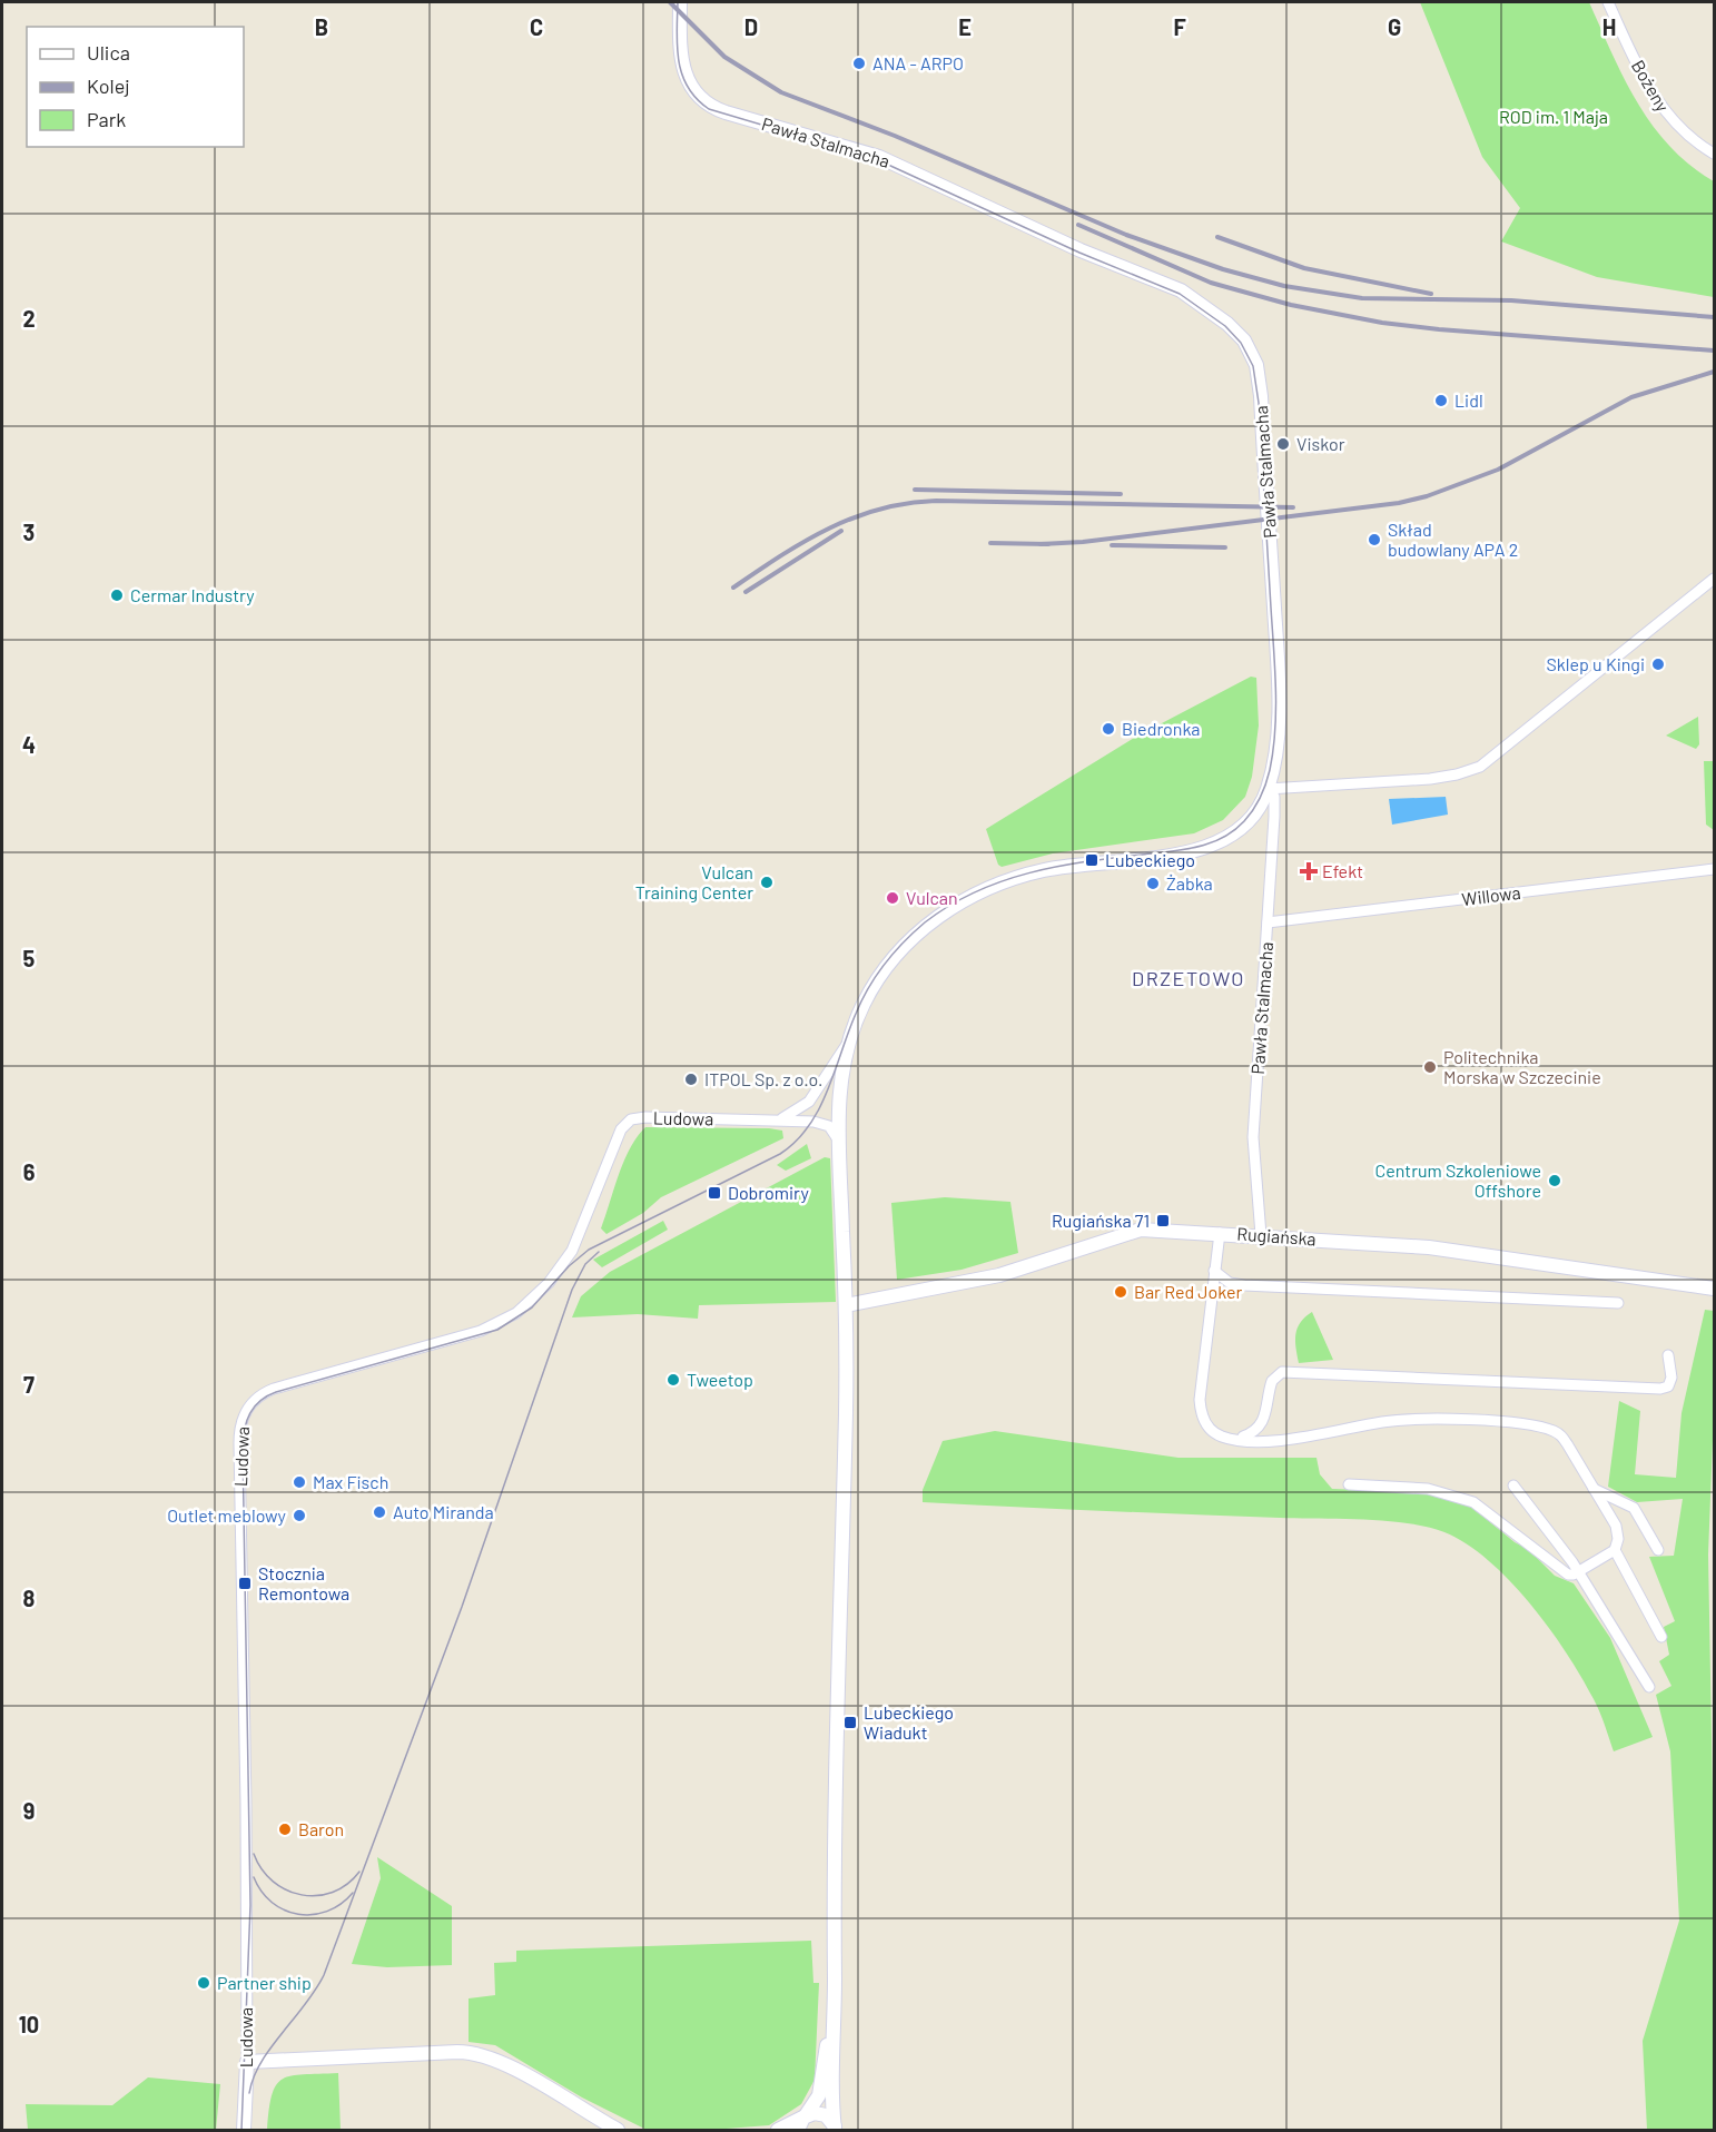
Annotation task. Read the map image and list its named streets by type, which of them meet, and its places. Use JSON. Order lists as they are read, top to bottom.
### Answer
{
  "streets": {
    "street": [
      "Bożeny",
      "Pawła Stalmacha",
      "Willowa",
      "Ludowa",
      "Rugiańska"
    ]
  },
  "crossings": [
    ["Pawła Stalmacha", "Willowa"],
    ["Pawła Stalmacha", "Rugiańska"]
  ],
  "districts": ["DRZETOWO"],
  "parks": ["ROD im. 1 Maja"],
  "places": {
    "other": [
      "ANA - ARPO",
      "Lidl",
      "Viskor",
      "Skład budowlany APA 2",
      "Cermar Industry",
      "Sklep u Kingi",
      "Biedronka",
      "Vulcan Training Center",
      "Żabka",
      "Vulcan",
      "Politechnika Morska w Szczecinie",
      "ITPOL Sp. z o.o.",
      "Centrum Szkoleniowe Offshore",
      "Bar Red Joker",
      "Tweetop",
      "Max Fisch",
      "Auto Miranda",
      "Outlet meblowy",
      "Baron",
      "Partner ship"
    ],
    "transit": [
      "Lubeckiego",
      "Dobromiry",
      "Rugiańska 71",
      "Stocznia Remontowa",
      "Lubeckiego Wiadukt"
    ],
    "health": ["Efekt"]
  },
  "legend": ["Ulica", "Kolej", "Park"],
  "grid": {
    "columns": [
      "B",
      "C",
      "D",
      "E",
      "F",
      "G",
      "H"
    ],
    "rows": [
      "2",
      "3",
      "4",
      "5",
      "6",
      "7",
      "8",
      "9",
      "10"
    ]
  }
}
